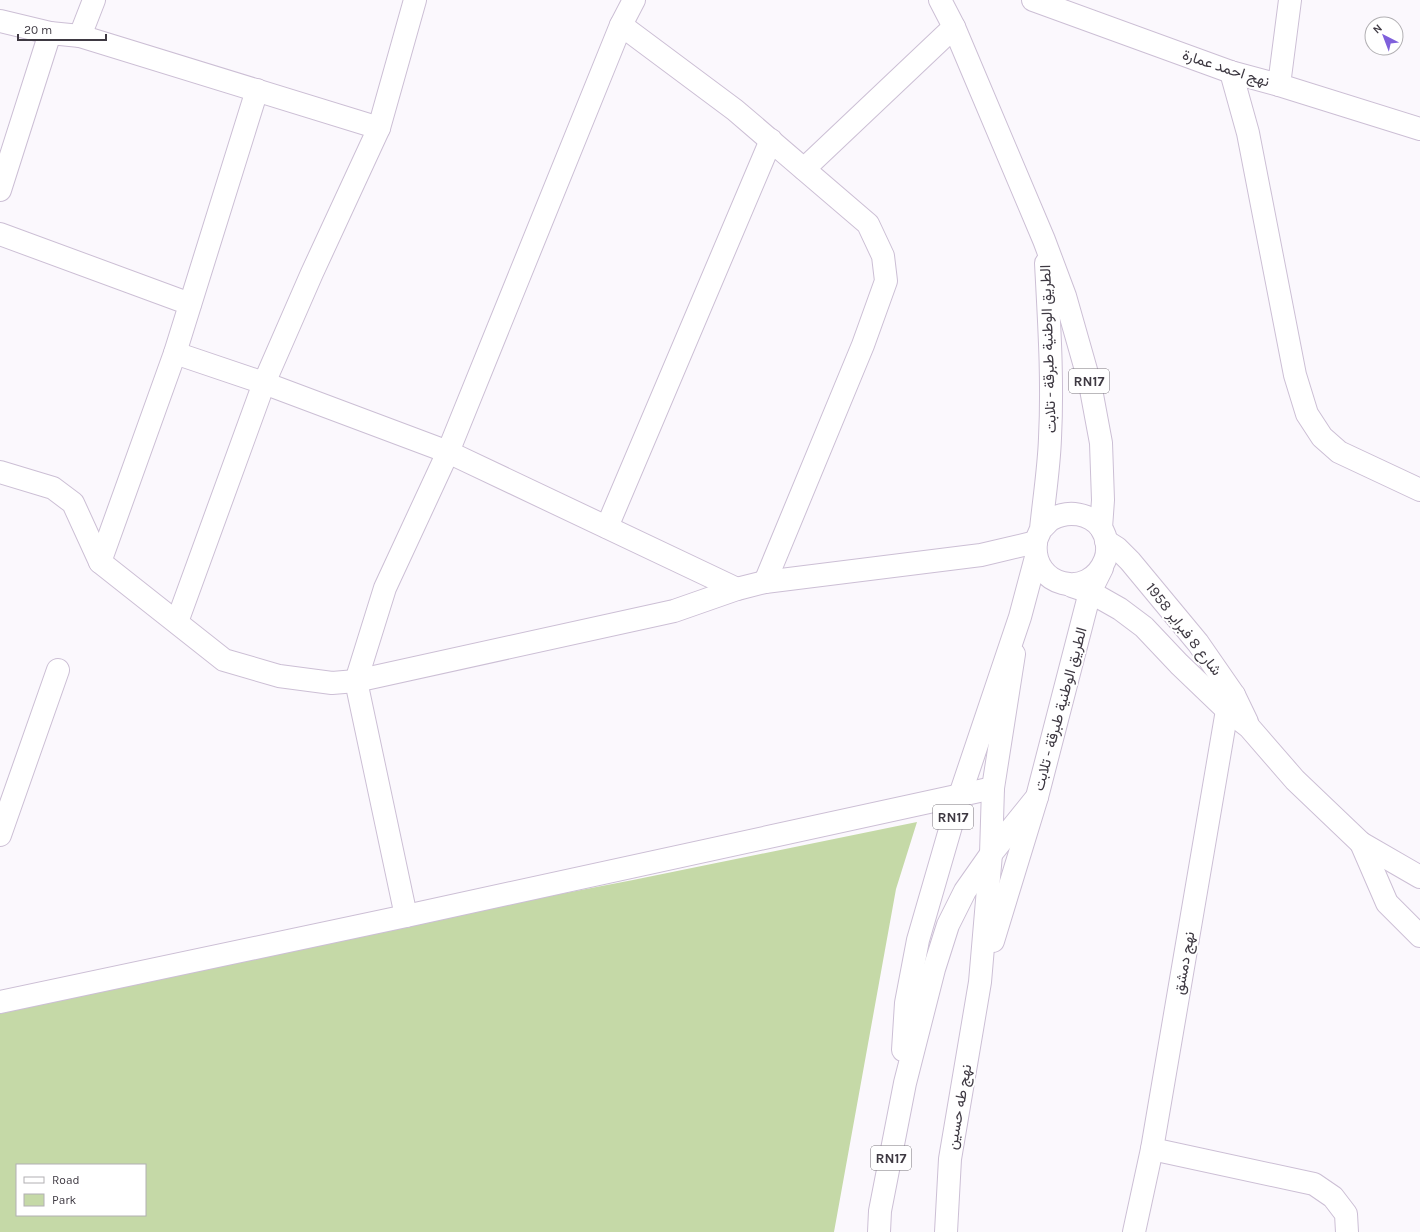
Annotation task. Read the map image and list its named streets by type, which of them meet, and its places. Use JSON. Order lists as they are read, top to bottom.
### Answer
{
  "streets": {
    "street": [
      "نهج احمد عمارة",
      "الطريق الوطنية طبرقة - تلابت",
      "RN17",
      "شارع 8 فبراير 1958",
      "نهج دمشق",
      "نهج طه حسين"
    ]
  },
  "crossings": [
    ["الطريق الوطنية طبرقة - تلابت", "RN17"],
    ["الطريق الوطنية طبرقة - تلابت", "شارع 8 فبراير 1958"],
    ["RN17", "شارع 8 فبراير 1958"],
    ["شارع 8 فبراير 1958", "نهج دمشق"]
  ],
  "legend": ["Road", "Park"],
  "scale_bar": "20 m",
  "north": "top left"
}
